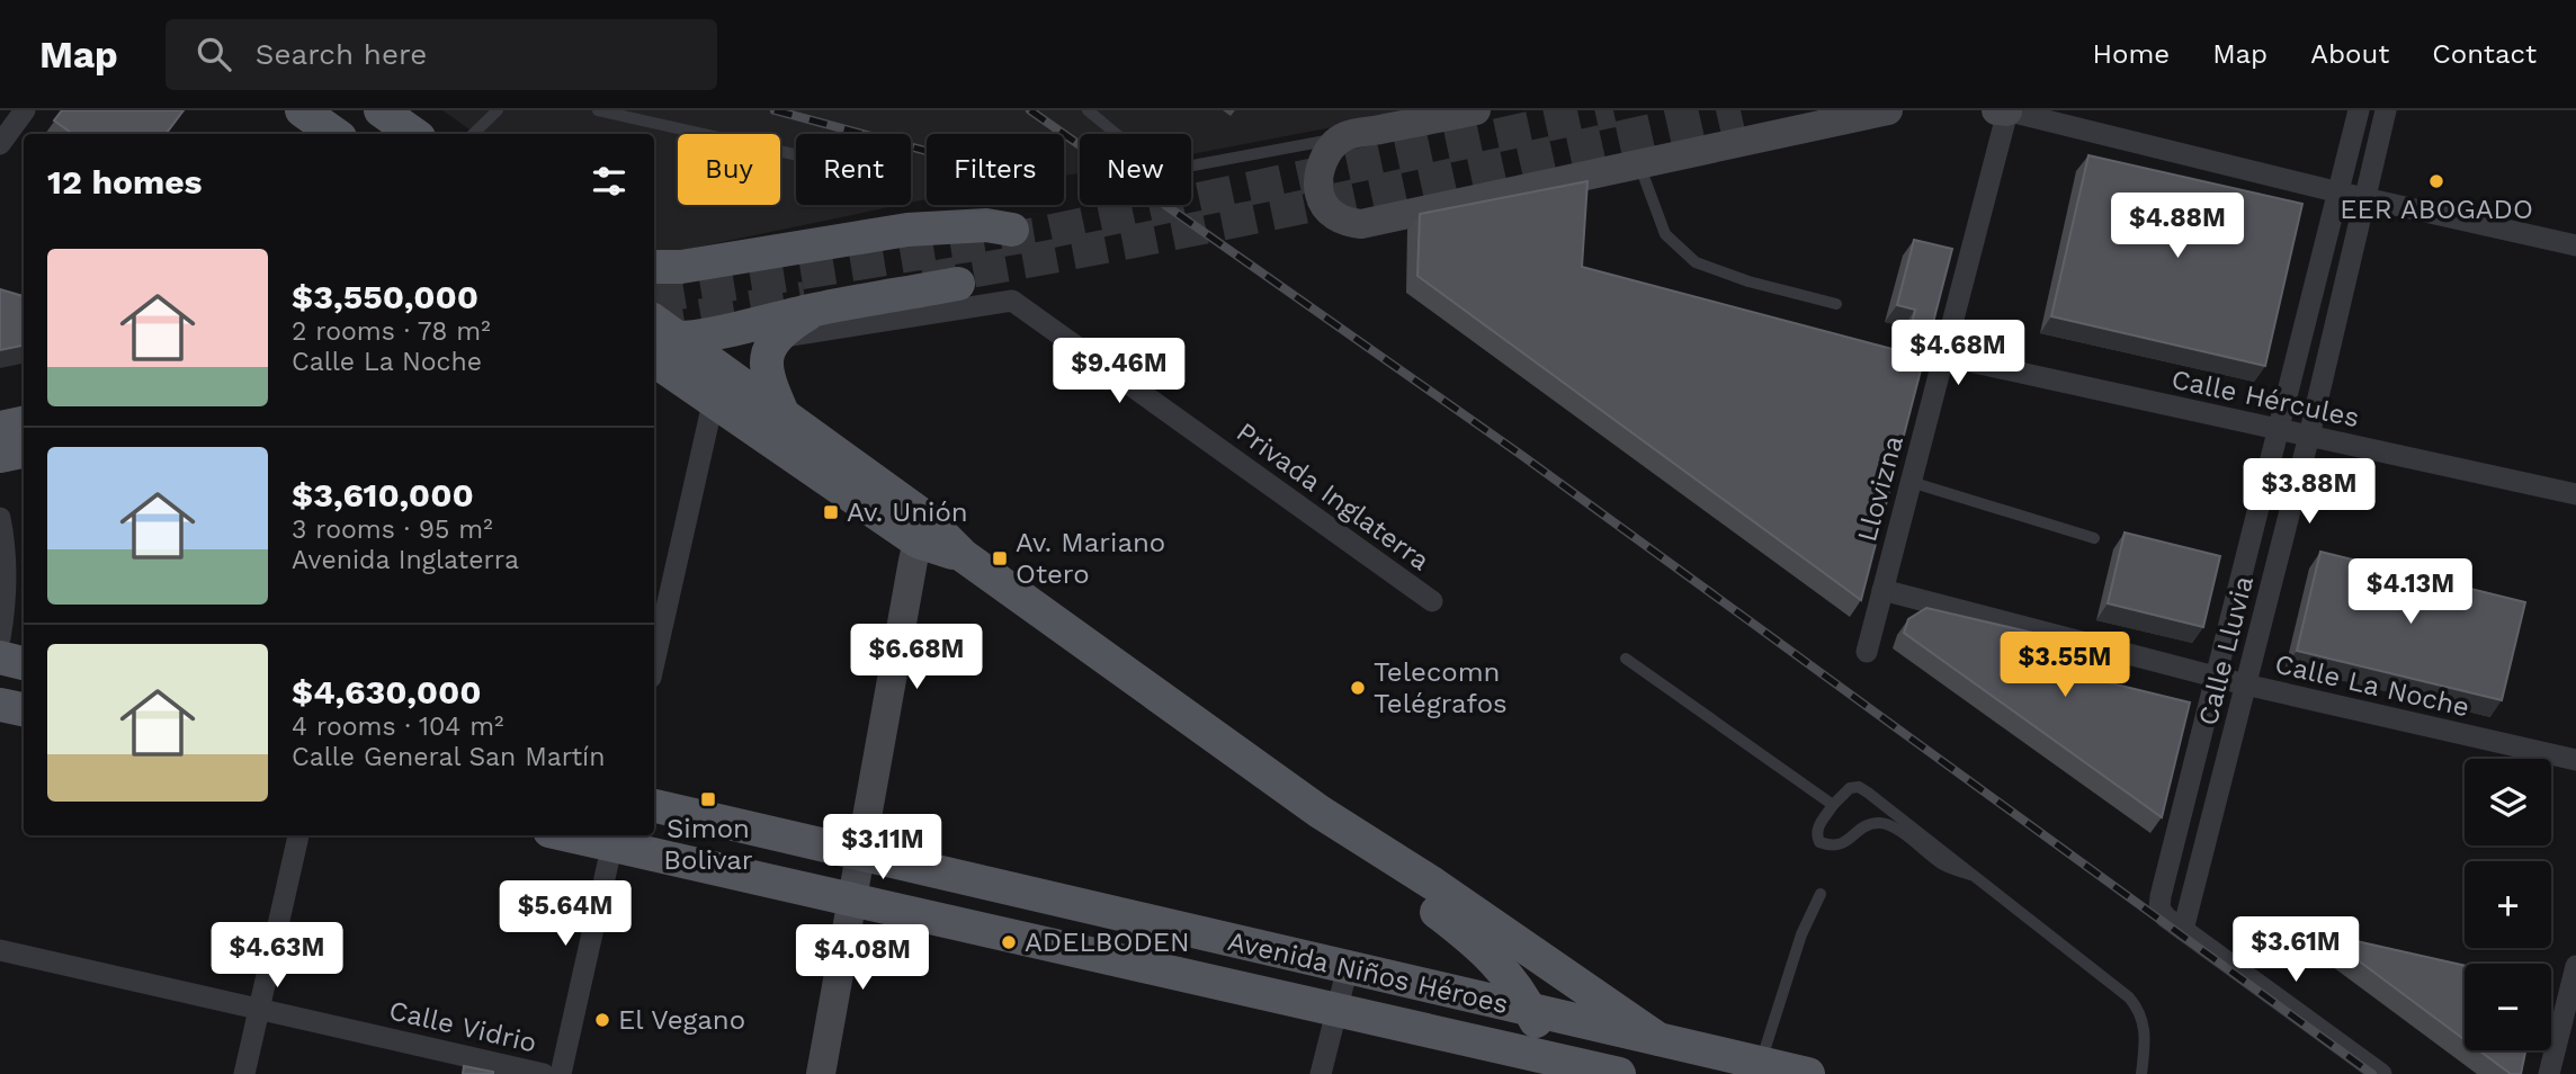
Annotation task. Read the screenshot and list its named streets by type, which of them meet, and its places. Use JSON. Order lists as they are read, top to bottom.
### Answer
{
  "streets": {
    "main road": ["Avenida Niños Héroes"],
    "street": [
      "Calle Hércules",
      "Llovizna",
      "Privada Inglaterra",
      "Calle Lluvia",
      "Calle La Noche",
      "Calle Vidrio"
    ]
  },
  "crossings": [
    ["Calle Hércules", "Llovizna"],
    ["Calle Hércules", "Calle Lluvia"],
    ["Llovizna", "Calle La Noche"],
    ["Calle Lluvia", "Calle La Noche"]
  ],
  "places": {
    "other": [
      "EER ABOGADO",
      "Telecomn Telégrafos",
      "ADELBODEN",
      "El Vegano"
    ],
    "transit": ["Av. Unión", "Av. Mariano Otero", "Simon Bolivar"]
  },
  "page": {
    "header": "Map",
    "search": "Search here",
    "nav": [
      "Home",
      "Map",
      "About",
      "Contact"
    ],
    "chip": [
      "Buy",
      "Rent",
      "Filters",
      "New"
    ],
    "heading": "12 homes",
    "price": [
      "$4.88M",
      "$4.68M",
      "$9.46M",
      "$3.88M",
      "$4.13M",
      "$6.68M",
      "$3.55M",
      "$3.11M",
      "$5.64M",
      "$3.61M",
      "$4.63M",
      "$4.08M"
    ],
    "list": [
      {
        "name": "$3,550,000",
        "note": "2 rooms · 78 m² · Calle La Noche"
      },
      {
        "name": "$3,610,000",
        "note": "3 rooms · 95 m² · Avenida Inglaterra"
      },
      {
        "name": "$4,630,000",
        "note": "4 rooms · 104 m² · Calle General San Martín"
      }
    ],
    "map_buttons": ["+", "−"]
  }
}
